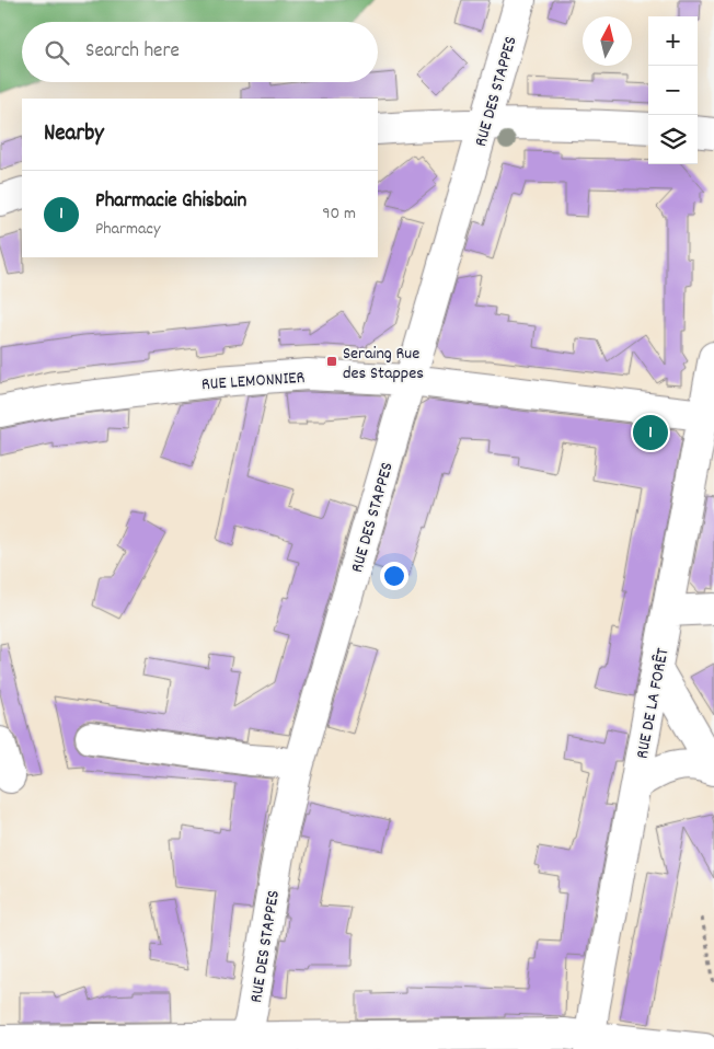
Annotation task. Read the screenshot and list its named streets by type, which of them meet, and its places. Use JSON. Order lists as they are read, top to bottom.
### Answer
{
  "streets": {
    "street": ["RUE DES STAPPES", "RUE LEMONNIER", "RUE DE LA FORÊT"]
  },
  "crossings": [
    ["RUE DES STAPPES", "RUE LEMONNIER"],
    ["RUE LEMONNIER", "RUE DE LA FORÊT"]
  ],
  "places": {
    "transit": ["Seraing Rue des Stappes"]
  },
  "north": "top",
  "page": {
    "map_buttons": ["+", "−"],
    "search": "Search here",
    "heading": "Nearby",
    "list": [
      {
        "mark": "1",
        "name": "Pharmacie Ghisbain",
        "note": "Pharmacy",
        "value": "90 m"
      }
    ],
    "pins": "1"
  }
}
